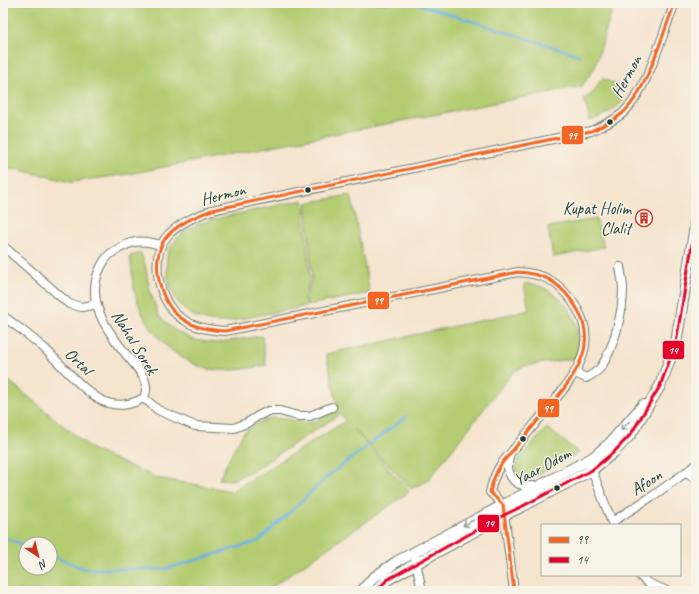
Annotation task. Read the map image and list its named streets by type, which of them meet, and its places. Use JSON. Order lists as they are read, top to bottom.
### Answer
{
  "streets": {
    "street": [
      "Hermon",
      "Nahal Sorek",
      "Ortal",
      "Yaar Odem",
      "Afoon"
    ]
  },
  "crossings": [
    ["Hermon", "Nahal Sorek"],
    ["Nahal Sorek", "Ortal"]
  ],
  "places": {
    "building": ["Kupat Holim Clalit"]
  },
  "lines": ["transit line 99", "transit line 14"],
  "legend": ["99", "14"],
  "north": "bottom right"
}
